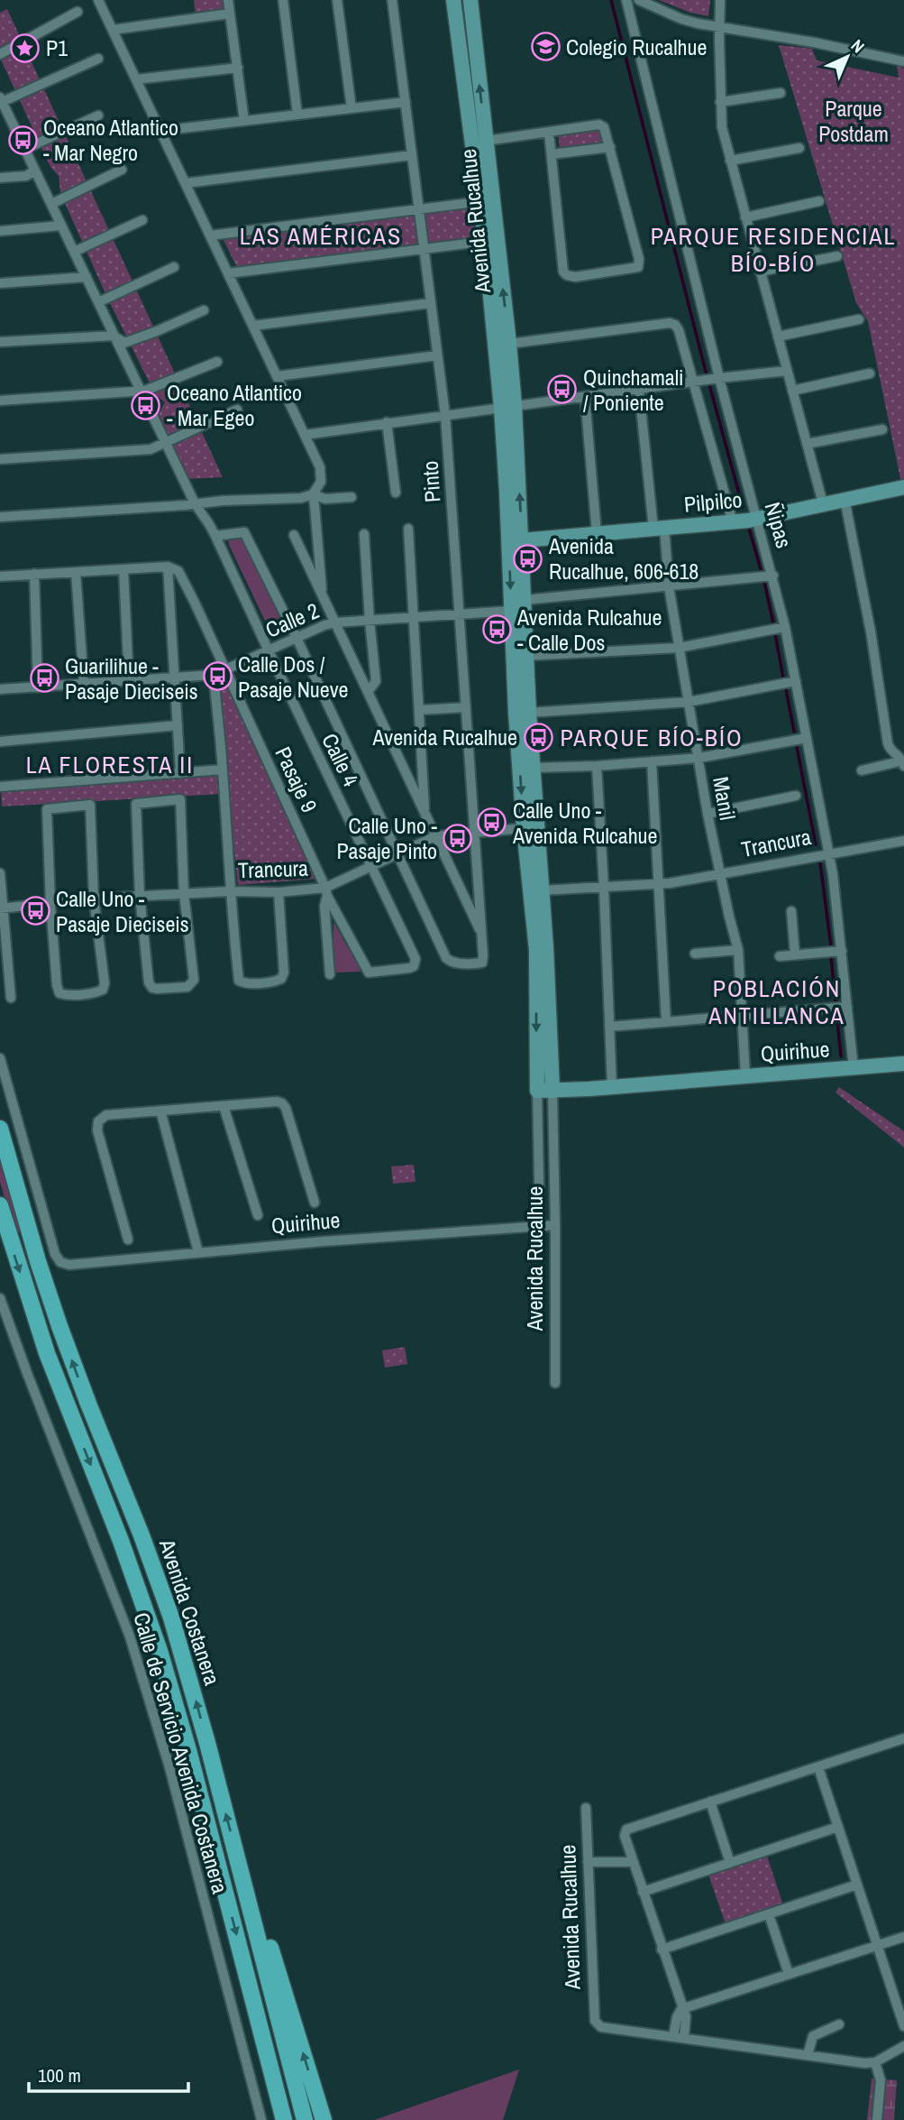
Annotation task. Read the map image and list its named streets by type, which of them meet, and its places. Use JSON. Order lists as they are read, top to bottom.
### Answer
{
  "streets": {
    "main road": ["Avenida Costanera"],
    "street": [
      "Avenida Rucalhue",
      "Pinto",
      "Pilpilco",
      "Ñipas",
      "Calle 2",
      "Calle 4",
      "Pasaje 9",
      "Manil",
      "Trancura",
      "Quirihue",
      "Calle de Servicio Avenida Costanera"
    ]
  },
  "crossings": [
    ["Avenida Rucalhue", "Pilpilco"],
    ["Avenida Rucalhue", "Ñipas"],
    ["Avenida Rucalhue", "Calle 2"],
    ["Avenida Rucalhue", "Trancura"],
    ["Avenida Rucalhue", "Quirihue"],
    ["Pinto", "Calle 2"],
    ["Pinto", "Trancura"],
    ["Pilpilco", "Ñipas"],
    ["Pilpilco", "Manil"],
    ["Ñipas", "Trancura"],
    ["Ñipas", "Quirihue"],
    ["Calle 2", "Calle 4"],
    ["Calle 2", "Pasaje 9"],
    ["Calle 4", "Pasaje 9"],
    ["Calle 4", "Trancura"],
    ["Pasaje 9", "Trancura"],
    ["Manil", "Trancura"],
    ["Manil", "Quirihue"]
  ],
  "districts": [
    "LAS AMÉRICAS",
    "PARQUE RESIDENCIAL BÍO-BÍO",
    "PARQUE BÍO-BÍO",
    "LA FLORESTA II",
    "POBLACIÓN ANTILLANCA"
  ],
  "parks": ["Parque Postdam"],
  "places": {
    "school or university": ["Colegio Rucalhue"],
    "place": ["P1"],
    "bus stop": [
      "Oceano Atlantico - Mar Negro",
      "Quinchamali / Poniente",
      "Oceano Atlantico - Mar Egeo",
      "Avenida Rucalhue, 606-618",
      "Avenida Rulcahue - Calle Dos",
      "Calle Dos / Pasaje Nueve",
      "Guarilihue - Pasaje Dieciseis",
      "Avenida Rucalhue",
      "Calle Uno - Avenida Rulcahue",
      "Calle Uno - Pasaje Pinto",
      "Calle Uno - Pasaje Dieciseis"
    ]
  },
  "scale_bar": "100 m",
  "north": "top right"
}
